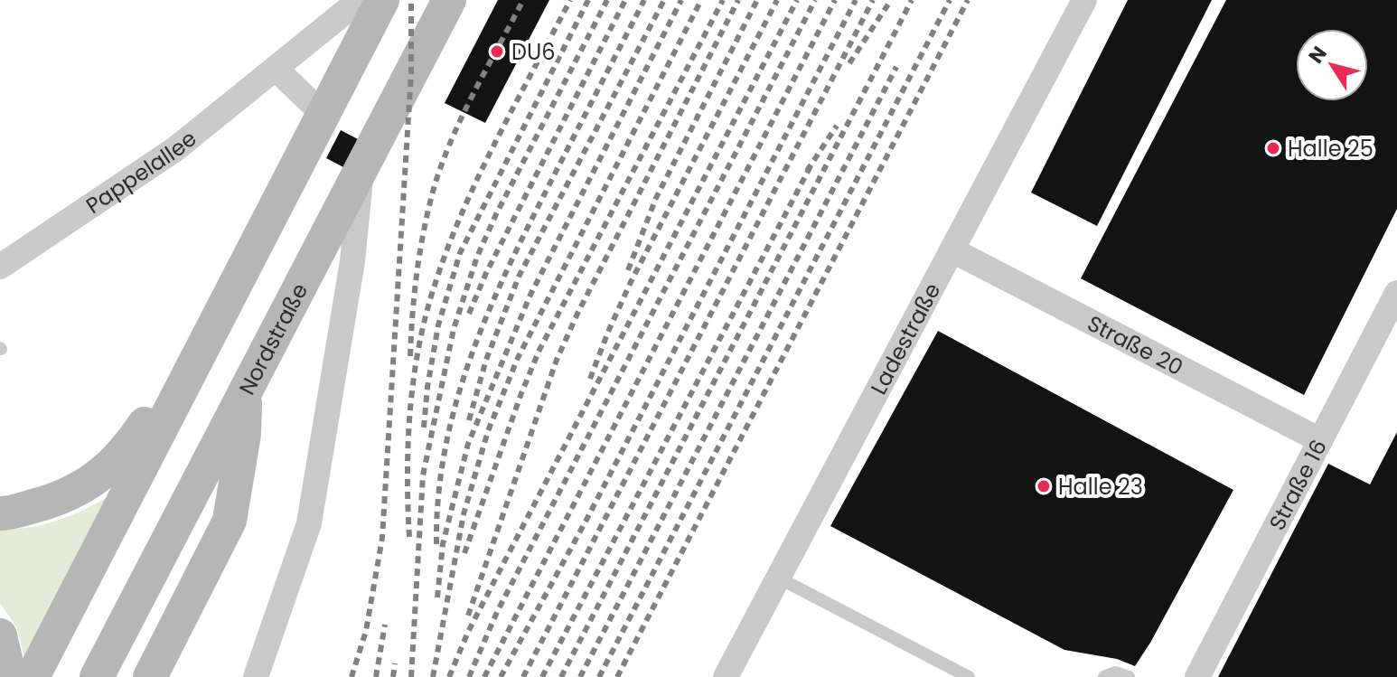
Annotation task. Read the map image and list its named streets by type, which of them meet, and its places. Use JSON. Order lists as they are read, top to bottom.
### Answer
{
  "streets": {
    "street": [
      "Pappelallee",
      "Nordstraße",
      "Ladestraße",
      "Straße 20",
      "Straße 16"
    ]
  },
  "crossings": [
    ["Ladestraße", "Straße 20"],
    ["Straße 20", "Straße 16"]
  ],
  "places": ["DU6", "Halle 25", "Halle 23"],
  "north": "top left"
}
